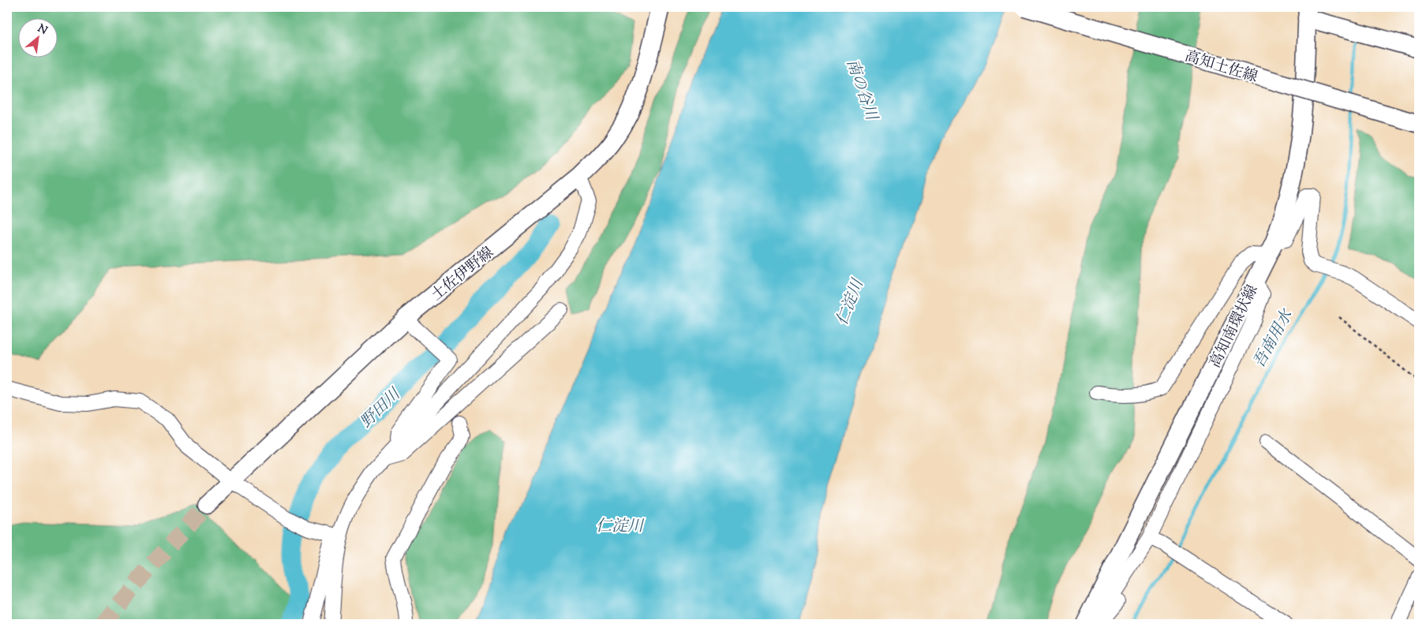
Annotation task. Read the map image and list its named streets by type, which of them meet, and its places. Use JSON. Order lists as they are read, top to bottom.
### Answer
{
  "streets": {
    "main road": ["高知土佐線", "土佐伊野線", "高知南環状線"]
  },
  "water": [
    "南の谷川",
    "仁淀川",
    "吾南用水",
    "野田川"
  ],
  "north": "top right"
}
